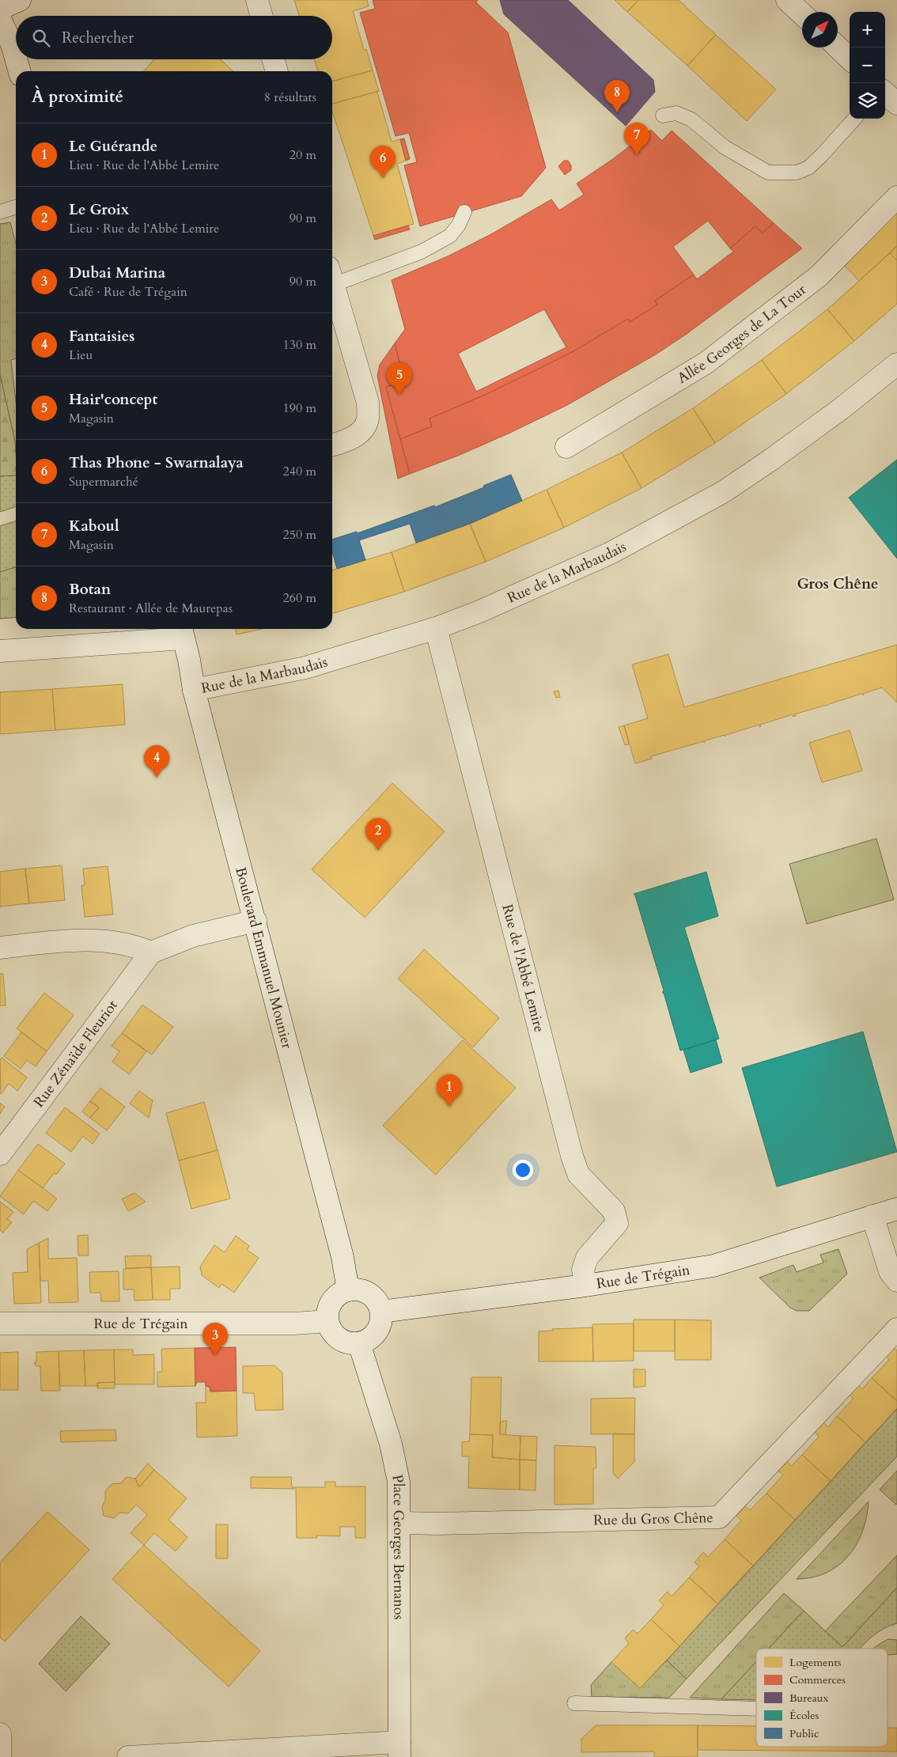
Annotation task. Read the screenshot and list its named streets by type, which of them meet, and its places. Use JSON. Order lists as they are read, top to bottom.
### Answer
{
  "streets": {
    "street": [
      "Allée Georges de La Tour",
      "Rue de la Marbaudais",
      "Boulevard Emmanuel Mounier",
      "Rue de l'Abbé Lemire",
      "Rue Zénaïde Fleuriot",
      "Rue de Trégain",
      "Rue du Gros Chêne",
      "Place Georges Bernanos"
    ]
  },
  "crossings": [
    ["Rue de la Marbaudais", "Boulevard Emmanuel Mounier"],
    ["Rue de la Marbaudais", "Rue de l'Abbé Lemire"],
    ["Boulevard Emmanuel Mounier", "Rue de Trégain"],
    ["Boulevard Emmanuel Mounier", "Place Georges Bernanos"],
    ["Rue de l'Abbé Lemire", "Rue de Trégain"],
    ["Rue de Trégain", "Place Georges Bernanos"],
    ["Rue du Gros Chêne", "Place Georges Bernanos"]
  ],
  "districts": ["Gros Chêne"],
  "legend": [
    "Logements",
    "Commerces",
    "Bureaux",
    "Écoles",
    "Public"
  ],
  "north": "top right",
  "page": {
    "map_buttons": ["+", "−"],
    "search": "Rechercher",
    "heading": ["À proximité", "8 résultats"],
    "pins": [
      "8",
      "7",
      "6",
      "5",
      "4",
      "2",
      "1",
      "3"
    ],
    "list": [
      {
        "mark": "1",
        "name": "Le Guérande",
        "note": "Lieu · Rue de l'Abbé Lemire",
        "value": "20 m"
      },
      {
        "mark": "2",
        "name": "Le Groix",
        "note": "Lieu · Rue de l'Abbé Lemire",
        "value": "90 m"
      },
      {
        "mark": "3",
        "name": "Dubai Marina",
        "note": "Café · Rue de Trégain",
        "value": "90 m"
      },
      {
        "mark": "4",
        "name": "Fantaisies",
        "note": "Lieu",
        "value": "130 m"
      },
      {
        "mark": "5",
        "name": "Hair'concept",
        "note": "Magasin",
        "value": "190 m"
      },
      {
        "mark": "6",
        "name": "Thas Phone - Swarnalaya",
        "note": "Supermarché",
        "value": "240 m"
      },
      {
        "mark": "7",
        "name": "Kaboul",
        "note": "Magasin",
        "value": "250 m"
      },
      {
        "mark": "8",
        "name": "Botan",
        "note": "Restaurant · Allée de Maurepas",
        "value": "260 m"
      }
    ]
  }
}
